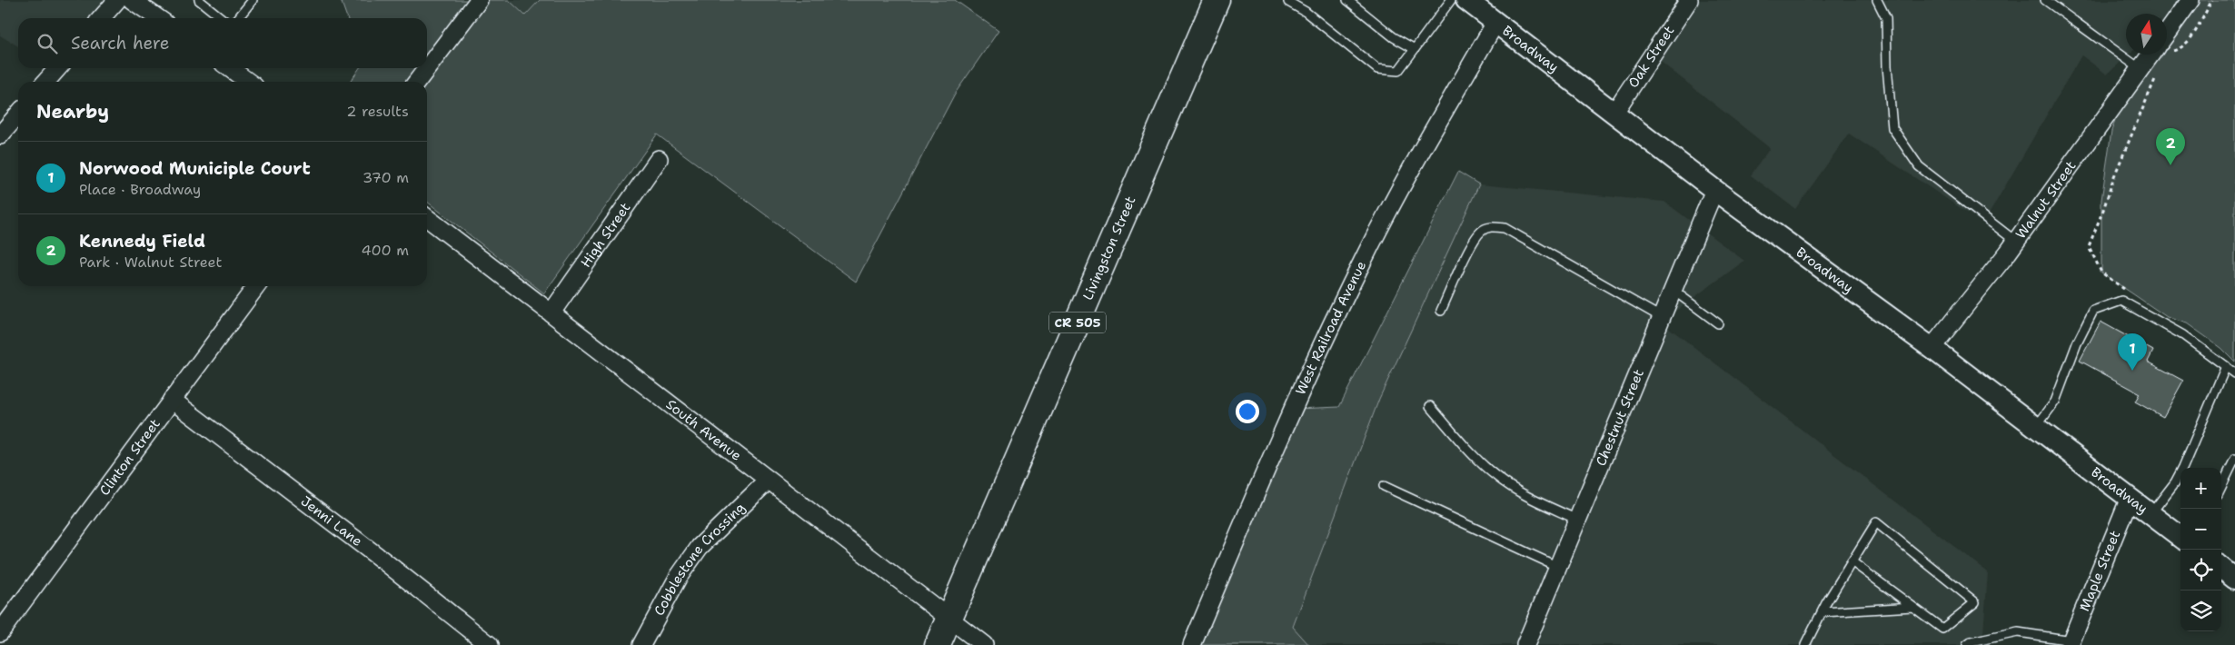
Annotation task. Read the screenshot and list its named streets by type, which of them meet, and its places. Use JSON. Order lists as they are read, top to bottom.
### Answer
{
  "streets": {
    "main road": ["Livingston Street", "CR 505"],
    "street": [
      "Broadway",
      "Oak Street",
      "Walnut Street",
      "High Street",
      "West Railroad Avenue",
      "Chestnut Street",
      "South Avenue",
      "Clinton Street",
      "Jenni Lane",
      "Cobblestone Crossing",
      "Maple Street"
    ]
  },
  "crossings": [
    ["Broadway", "Oak Street"],
    ["Broadway", "Walnut Street"],
    ["Broadway", "West Railroad Avenue"],
    ["Broadway", "Chestnut Street"],
    ["Broadway", "Maple Street"],
    ["High Street", "South Avenue"],
    ["Livingston Street", "South Avenue"],
    ["South Avenue", "Cobblestone Crossing"],
    ["Clinton Street", "Jenni Lane"]
  ],
  "north": "top",
  "page": {
    "search": "Search here",
    "heading": ["Nearby", "2 results"],
    "pins": ["2", "1"],
    "list": [
      {
        "mark": "1",
        "name": "Norwood Municiple Court",
        "note": "Place · Broadway",
        "value": "370 m"
      },
      {
        "mark": "2",
        "name": "Kennedy Field",
        "note": "Park · Walnut Street",
        "value": "400 m"
      }
    ],
    "map_buttons": ["+", "−"]
  }
}
